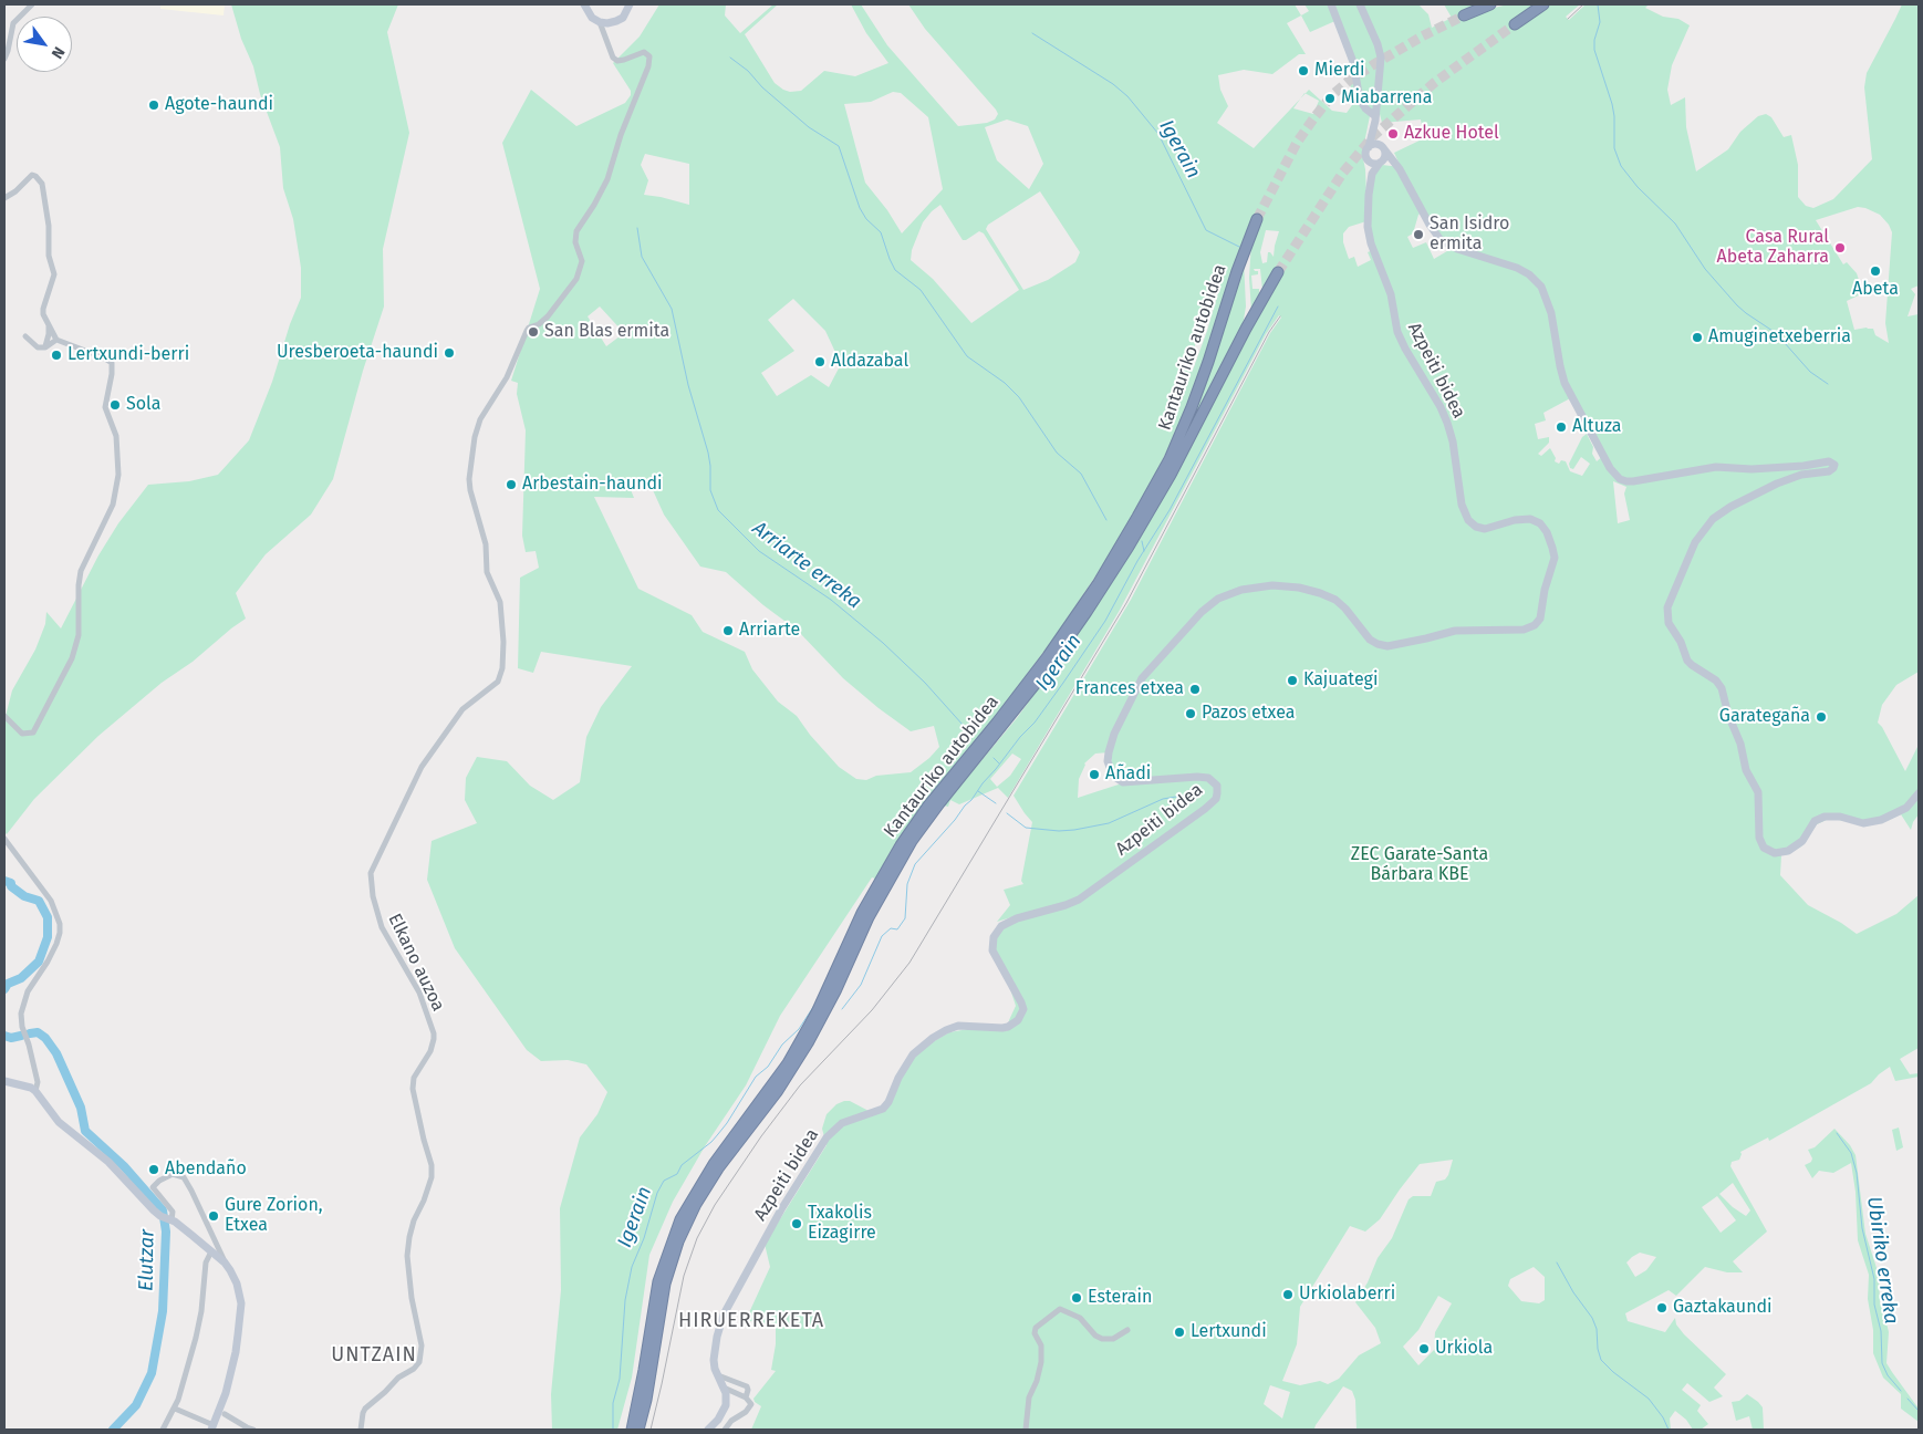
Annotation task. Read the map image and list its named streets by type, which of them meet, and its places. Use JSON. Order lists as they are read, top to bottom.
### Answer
{
  "streets": {
    "highway": ["Kantauriko autobidea"],
    "main road": ["Azpeiti bidea"],
    "street": ["Elkano auzoa"]
  },
  "districts": ["HIRUERREKETA", "UNTZAIN"],
  "water": [
    "Igerain",
    "Arriarte erreka",
    "Elutzar",
    "Ubiriko erreka"
  ],
  "parks": ["ZEC Garate-Santa Bárbara KBE"],
  "places": [
    "Mierdi",
    "Miabarrena",
    "Agote-haundi",
    "Azkue Hotel",
    "San Isidro ermita",
    "Casa Rural Abeta Zaharra",
    "Abeta",
    "San Blas ermita",
    "Amuginetxeberria",
    "Uresberoeta-haundi",
    "Lertxundi-berri",
    "Aldazabal",
    "Sola",
    "Altuza",
    "Arbestain-haundi",
    "Arriarte",
    "Kajuategi",
    "Frances etxea",
    "Pazos etxea",
    "Garategaña",
    "Añadi",
    "Abendaño",
    "Gure Zorion, Etxea",
    "Txakolis Eizagirre",
    "Urkiolaberri",
    "Esterain",
    "Gaztakaundi",
    "Lertxundi",
    "Urkiola"
  ],
  "north": "bottom right"
}
